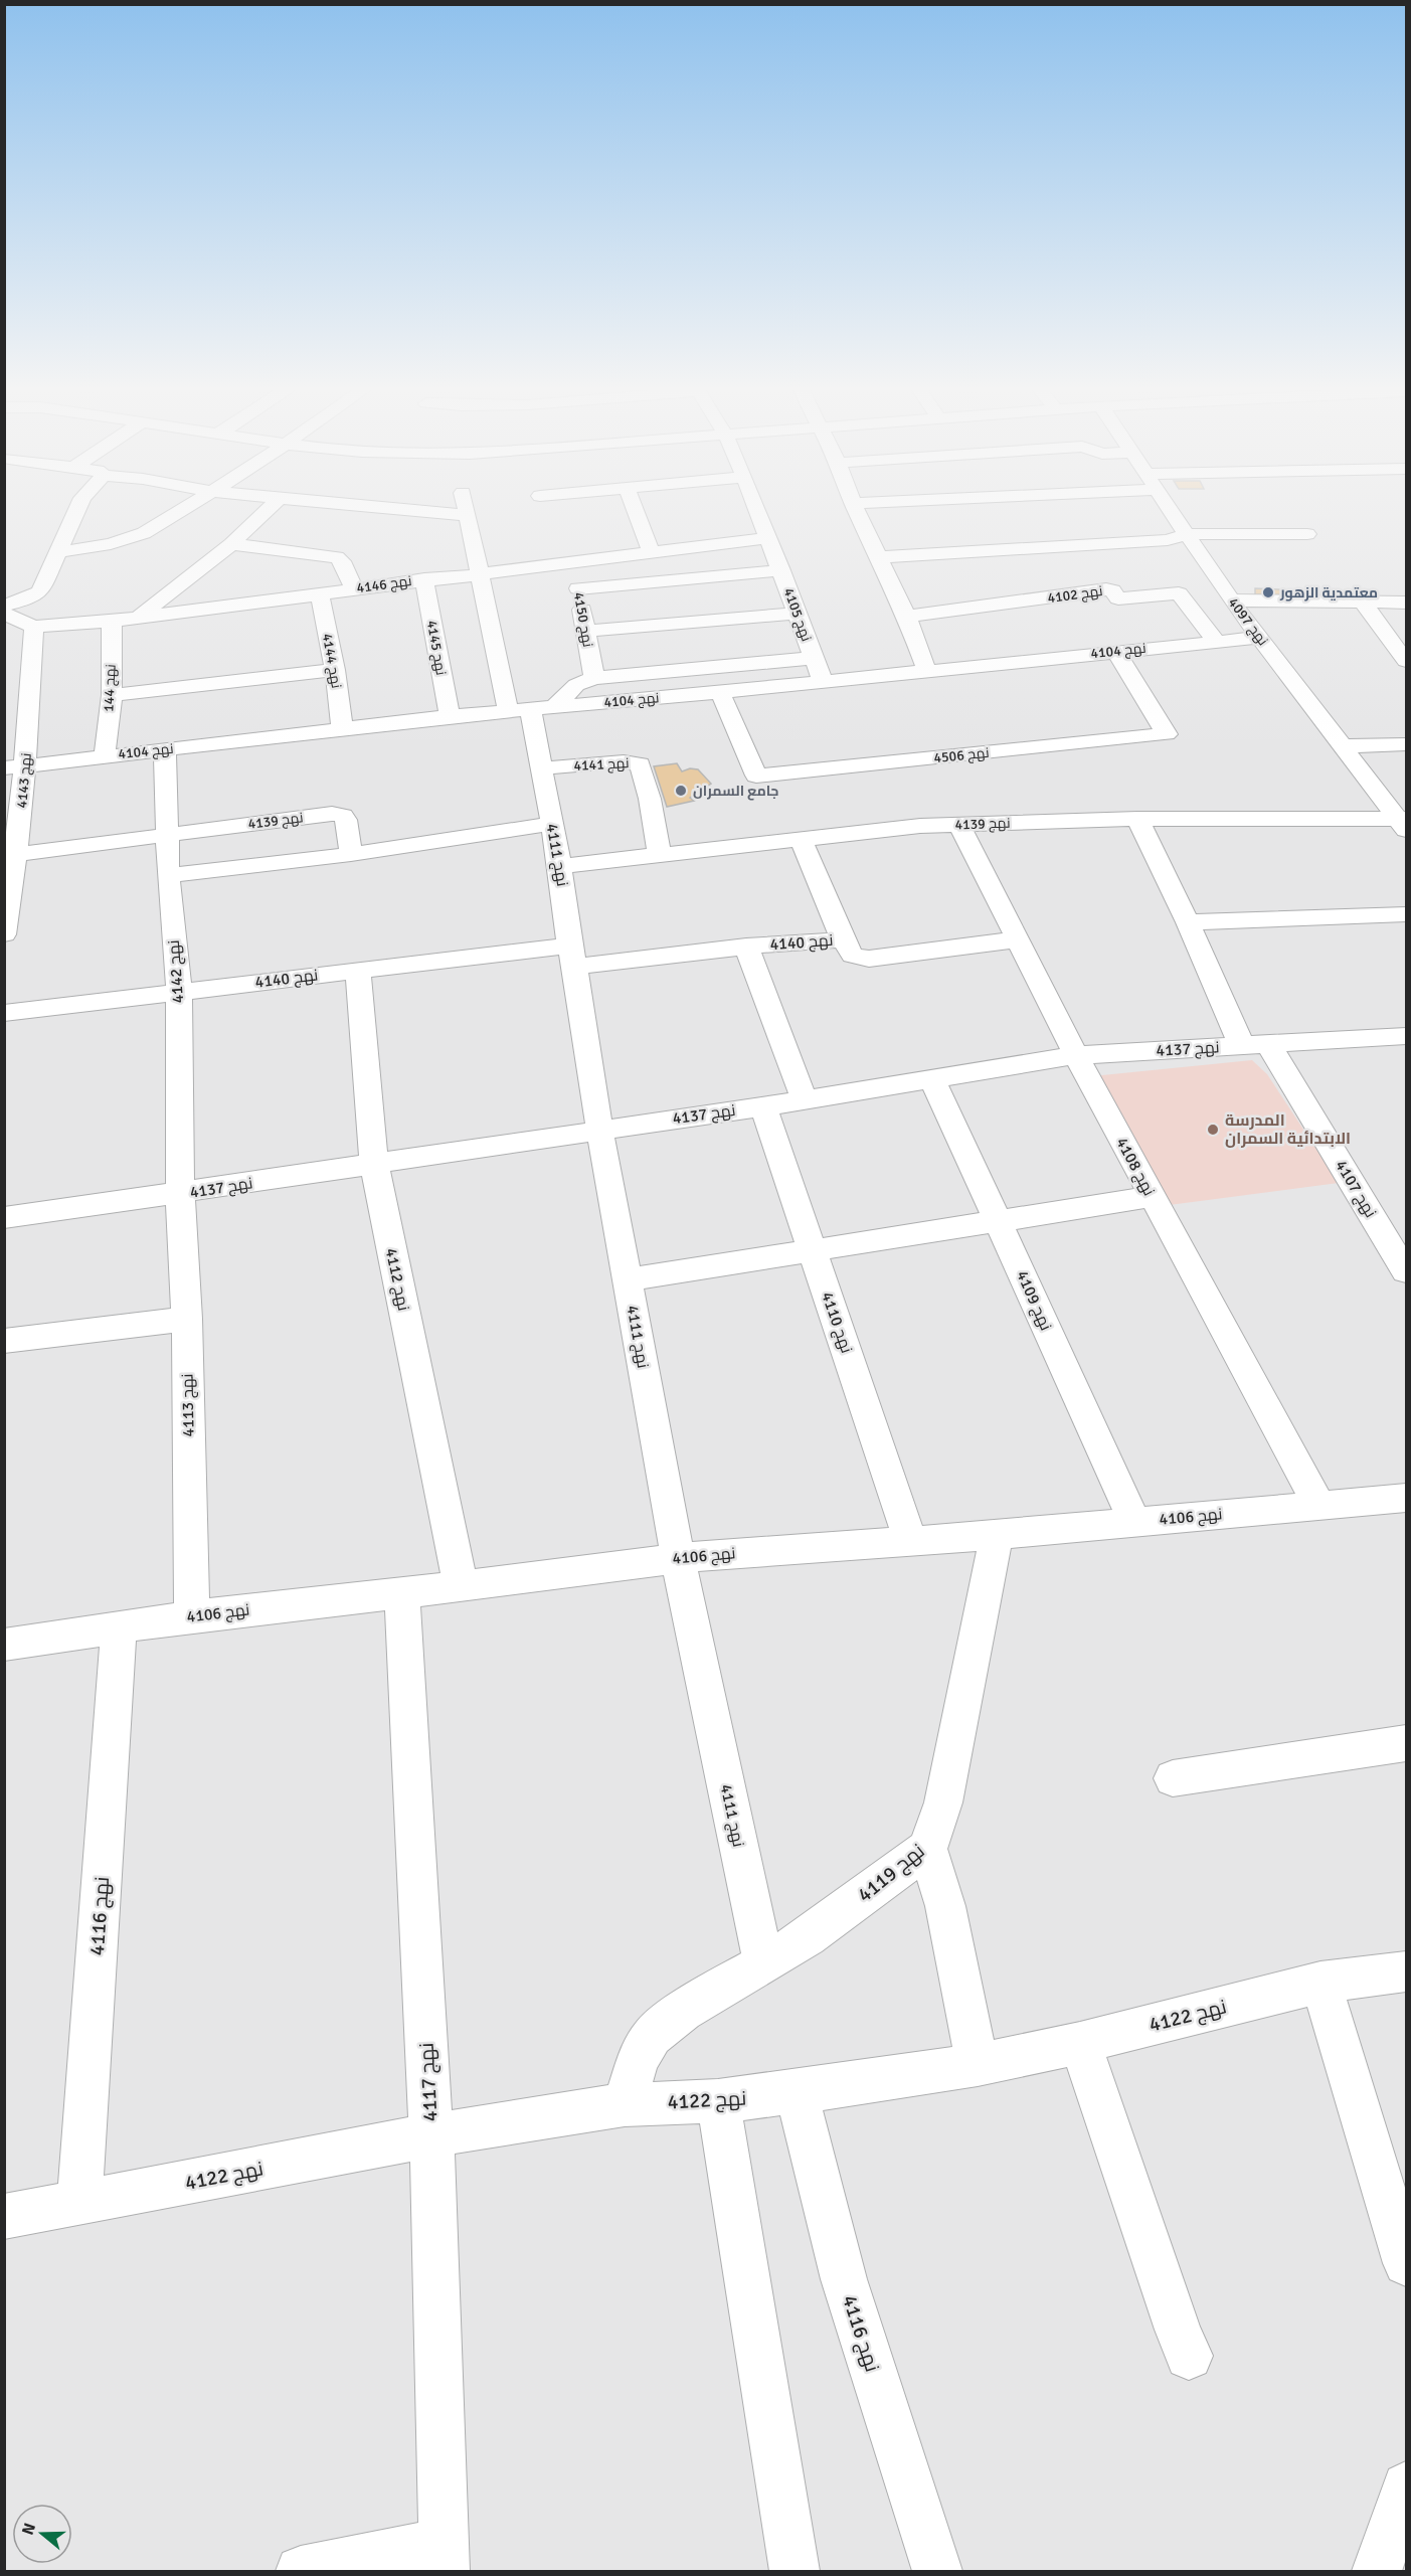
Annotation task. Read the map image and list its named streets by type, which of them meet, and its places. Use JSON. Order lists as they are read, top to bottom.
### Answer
{
  "streets": {
    "street": [
      "نهج 4146",
      "نهج 4102",
      "نهج 4105",
      "نهج 4150",
      "نهج 4097",
      "نهج 4145",
      "نهج 4104",
      "نهج 4144",
      "نهج 144",
      "نهج 4506",
      "نهج 4141",
      "نهج 4143",
      "نهج 4139",
      "نهج 4111",
      "نهج 4140",
      "نهج 4142",
      "نهج 4137",
      "نهج 4108",
      "نهج 4107",
      "نهج 4112",
      "نهج 4109",
      "نهج 4110",
      "نهج 4113",
      "نهج 4106",
      "نهج 4119",
      "نهج 4116",
      "نهج 4122",
      "نهج 4117"
    ]
  },
  "crossings": [
    ["نهج 4146", "نهج 4105"],
    ["نهج 4146", "نهج 4150"],
    ["نهج 4146", "نهج 4145"],
    ["نهج 4146", "نهج 4144"],
    ["نهج 4146", "نهج 144"],
    ["نهج 4146", "نهج 4143"],
    ["نهج 4146", "نهج 4111"],
    ["نهج 4102", "نهج 4104"],
    ["نهج 4105", "نهج 4104"],
    ["نهج 4097", "نهج 4104"],
    ["نهج 4097", "نهج 4139"],
    ["نهج 4145", "نهج 4104"],
    ["نهج 4104", "نهج 4144"],
    ["نهج 4104", "نهج 144"],
    ["نهج 4104", "نهج 4506"],
    ["نهج 4104", "نهج 4143"],
    ["نهج 4104", "نهج 4111"],
    ["نهج 4104", "نهج 4142"],
    ["نهج 4141", "نهج 4139"],
    ["نهج 4141", "نهج 4111"],
    ["نهج 4143", "نهج 4139"],
    ["نهج 4139", "نهج 4111"],
    ["نهج 4139", "نهج 4142"],
    ["نهج 4139", "نهج 4108"],
    ["نهج 4139", "نهج 4107"],
    ["نهج 4111", "نهج 4140"],
    ["نهج 4111", "نهج 4137"],
    ["نهج 4111", "نهج 4106"],
    ["نهج 4111", "نهج 4119"],
    ["نهج 4140", "نهج 4142"],
    ["نهج 4140", "نهج 4108"],
    ["نهج 4140", "نهج 4112"],
    ["نهج 4142", "نهج 4137"],
    ["نهج 4142", "نهج 4113"],
    ["نهج 4137", "نهج 4108"],
    ["نهج 4137", "نهج 4107"],
    ["نهج 4137", "نهج 4112"],
    ["نهج 4137", "نهج 4109"],
    ["نهج 4137", "نهج 4110"],
    ["نهج 4137", "نهج 4113"],
    ["نهج 4108", "نهج 4106"],
    ["نهج 4112", "نهج 4106"],
    ["نهج 4109", "نهج 4106"],
    ["نهج 4110", "نهج 4106"],
    ["نهج 4113", "نهج 4106"],
    ["نهج 4106", "نهج 4119"],
    ["نهج 4106", "نهج 4116"],
    ["نهج 4106", "نهج 4117"],
    ["نهج 4119", "نهج 4122"],
    ["نهج 4116", "نهج 4122"],
    ["نهج 4122", "نهج 4117"]
  ],
  "places": ["معتمدية الزهور", "جامع السمران", "المدرسة الابتدائية السمران"],
  "north": "left"
}
